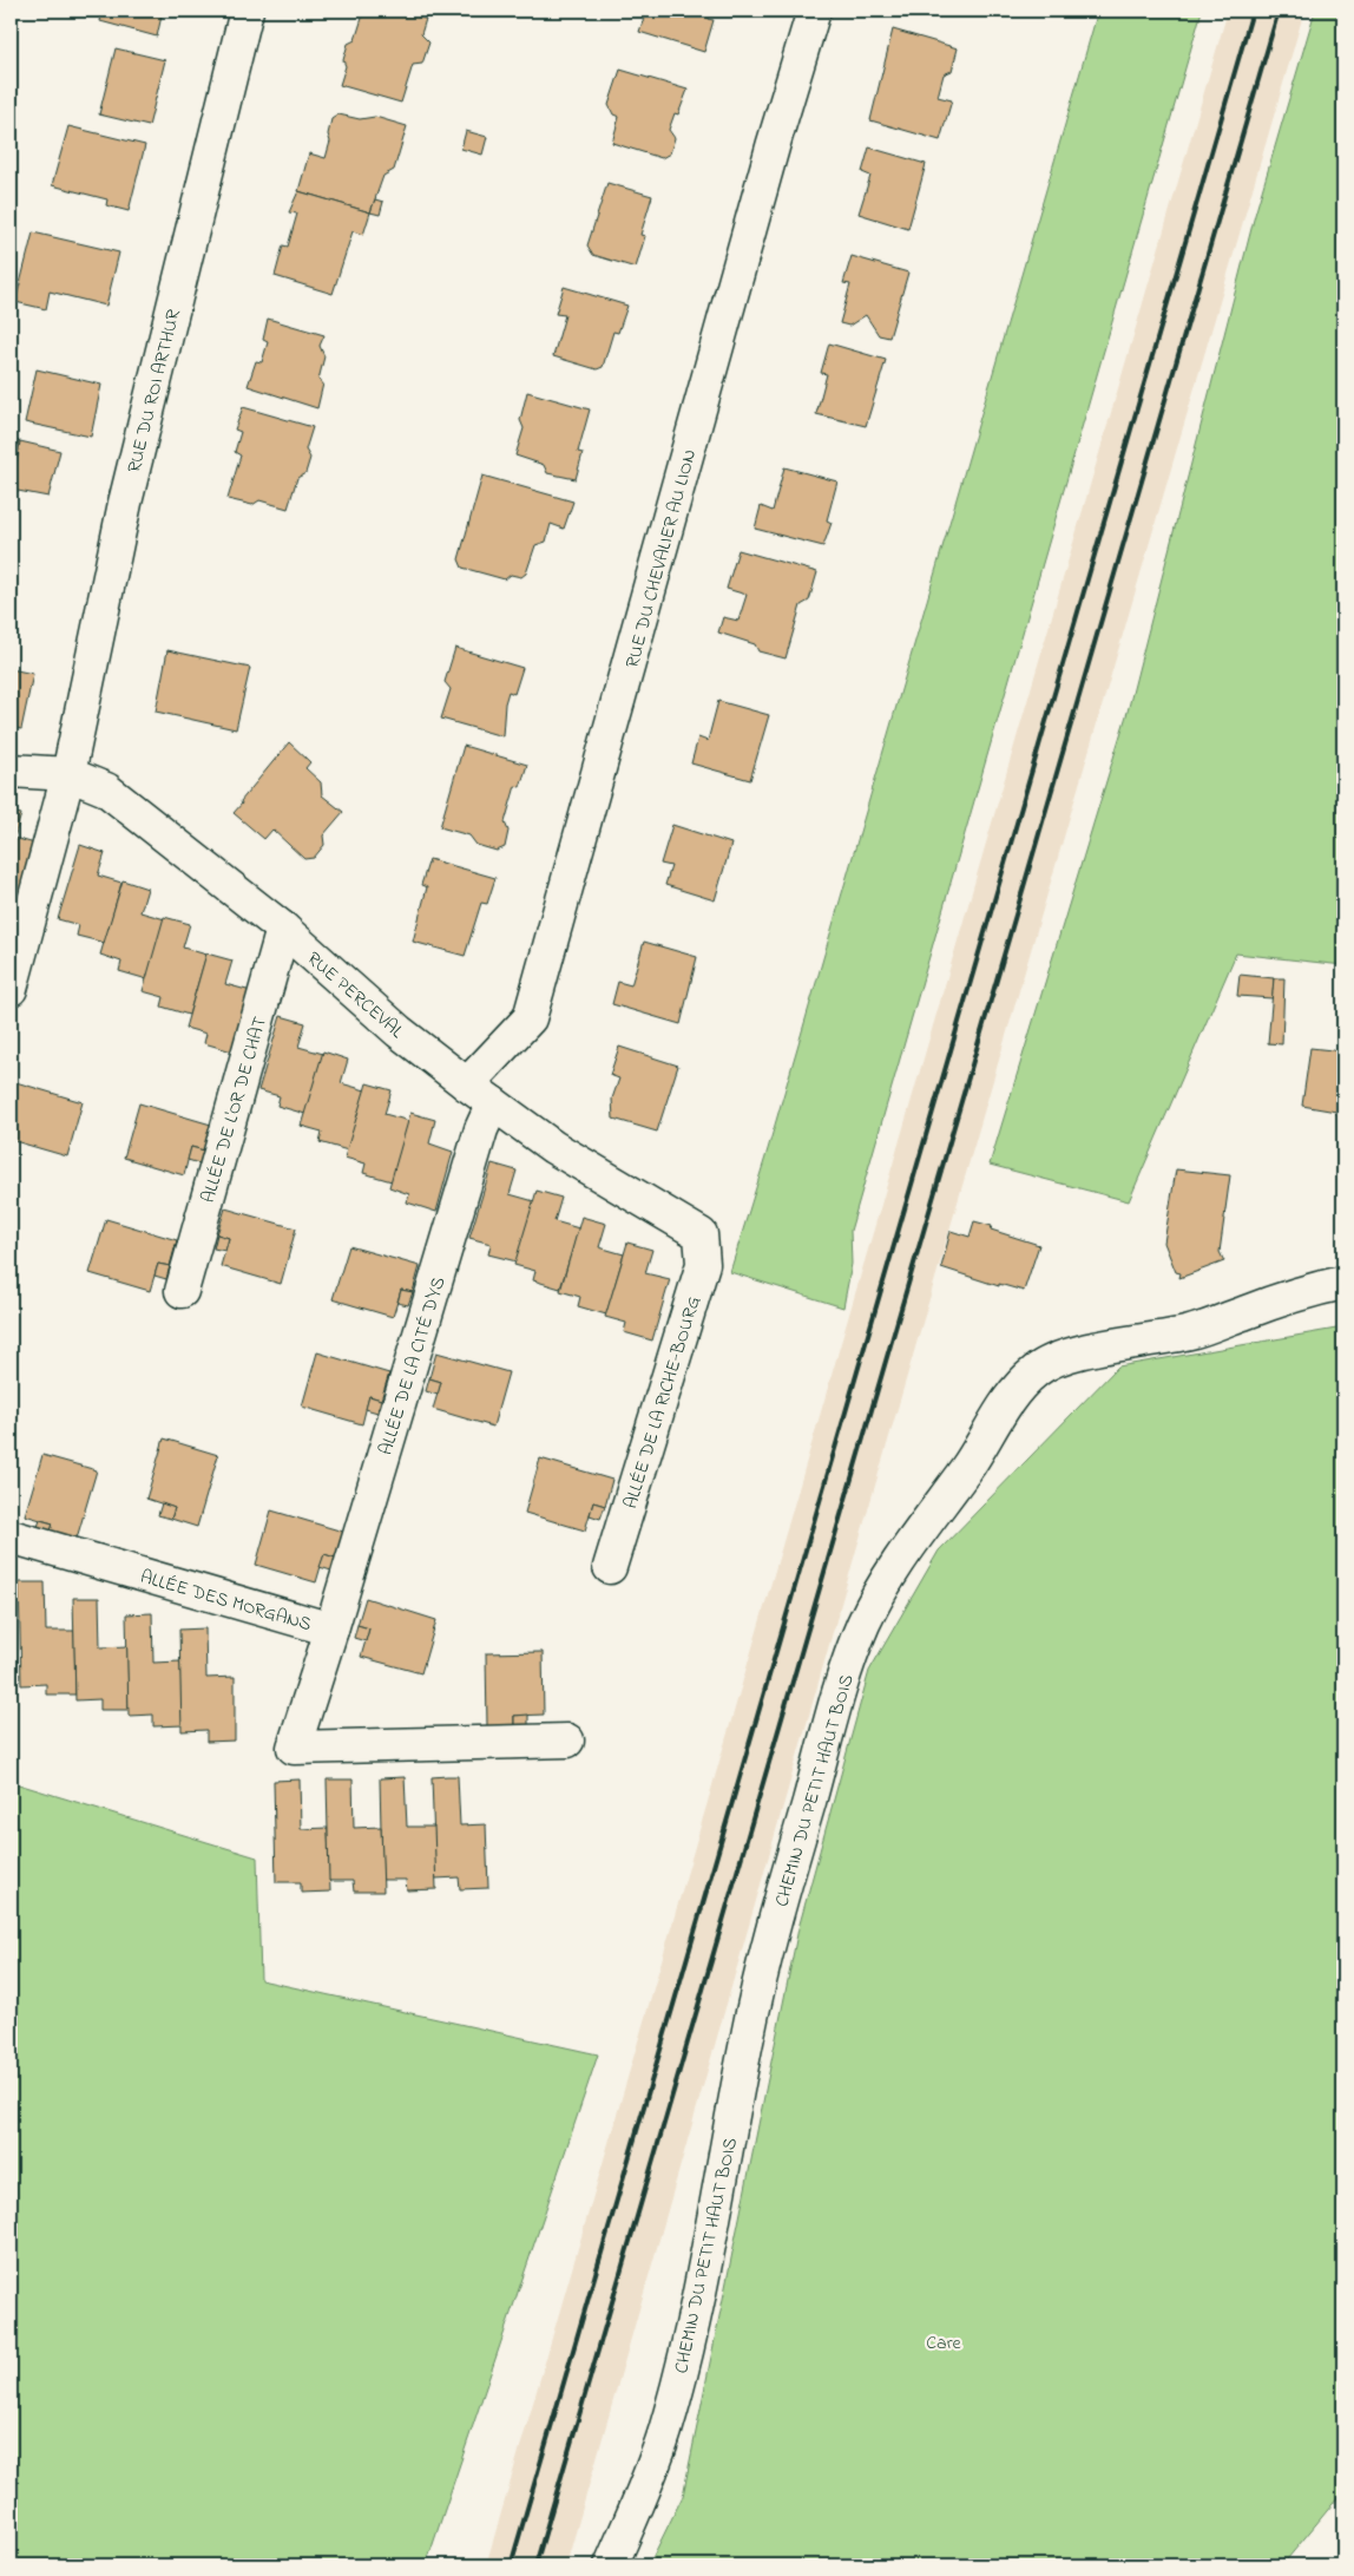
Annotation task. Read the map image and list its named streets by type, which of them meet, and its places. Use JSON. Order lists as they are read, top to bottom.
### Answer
{
  "streets": {
    "street": [
      "RUE DU ROI ARTHUR",
      "RUE DU CHEVALIER AU LION",
      "RUE PERCEVAL",
      "ALLÉE DE L'OR DE CHAT",
      "ALLÉE DE LA CITÉ D'YS",
      "ALLÉE DE LA RICHE-BOURG",
      "ALLÉE DES MORGANS",
      "CHEMIN DU PETIT HAUT BOIS"
    ]
  },
  "crossings": [
    ["RUE DU ROI ARTHUR", "RUE PERCEVAL"],
    ["RUE DU CHEVALIER AU LION", "RUE PERCEVAL"],
    ["RUE PERCEVAL", "ALLÉE DE L'OR DE CHAT"],
    ["RUE PERCEVAL", "ALLÉE DE LA CITÉ D'YS"],
    ["RUE PERCEVAL", "ALLÉE DE LA RICHE-BOURG"],
    ["ALLÉE DE LA CITÉ D'YS", "ALLÉE DES MORGANS"]
  ],
  "parks": ["Care"]
}
